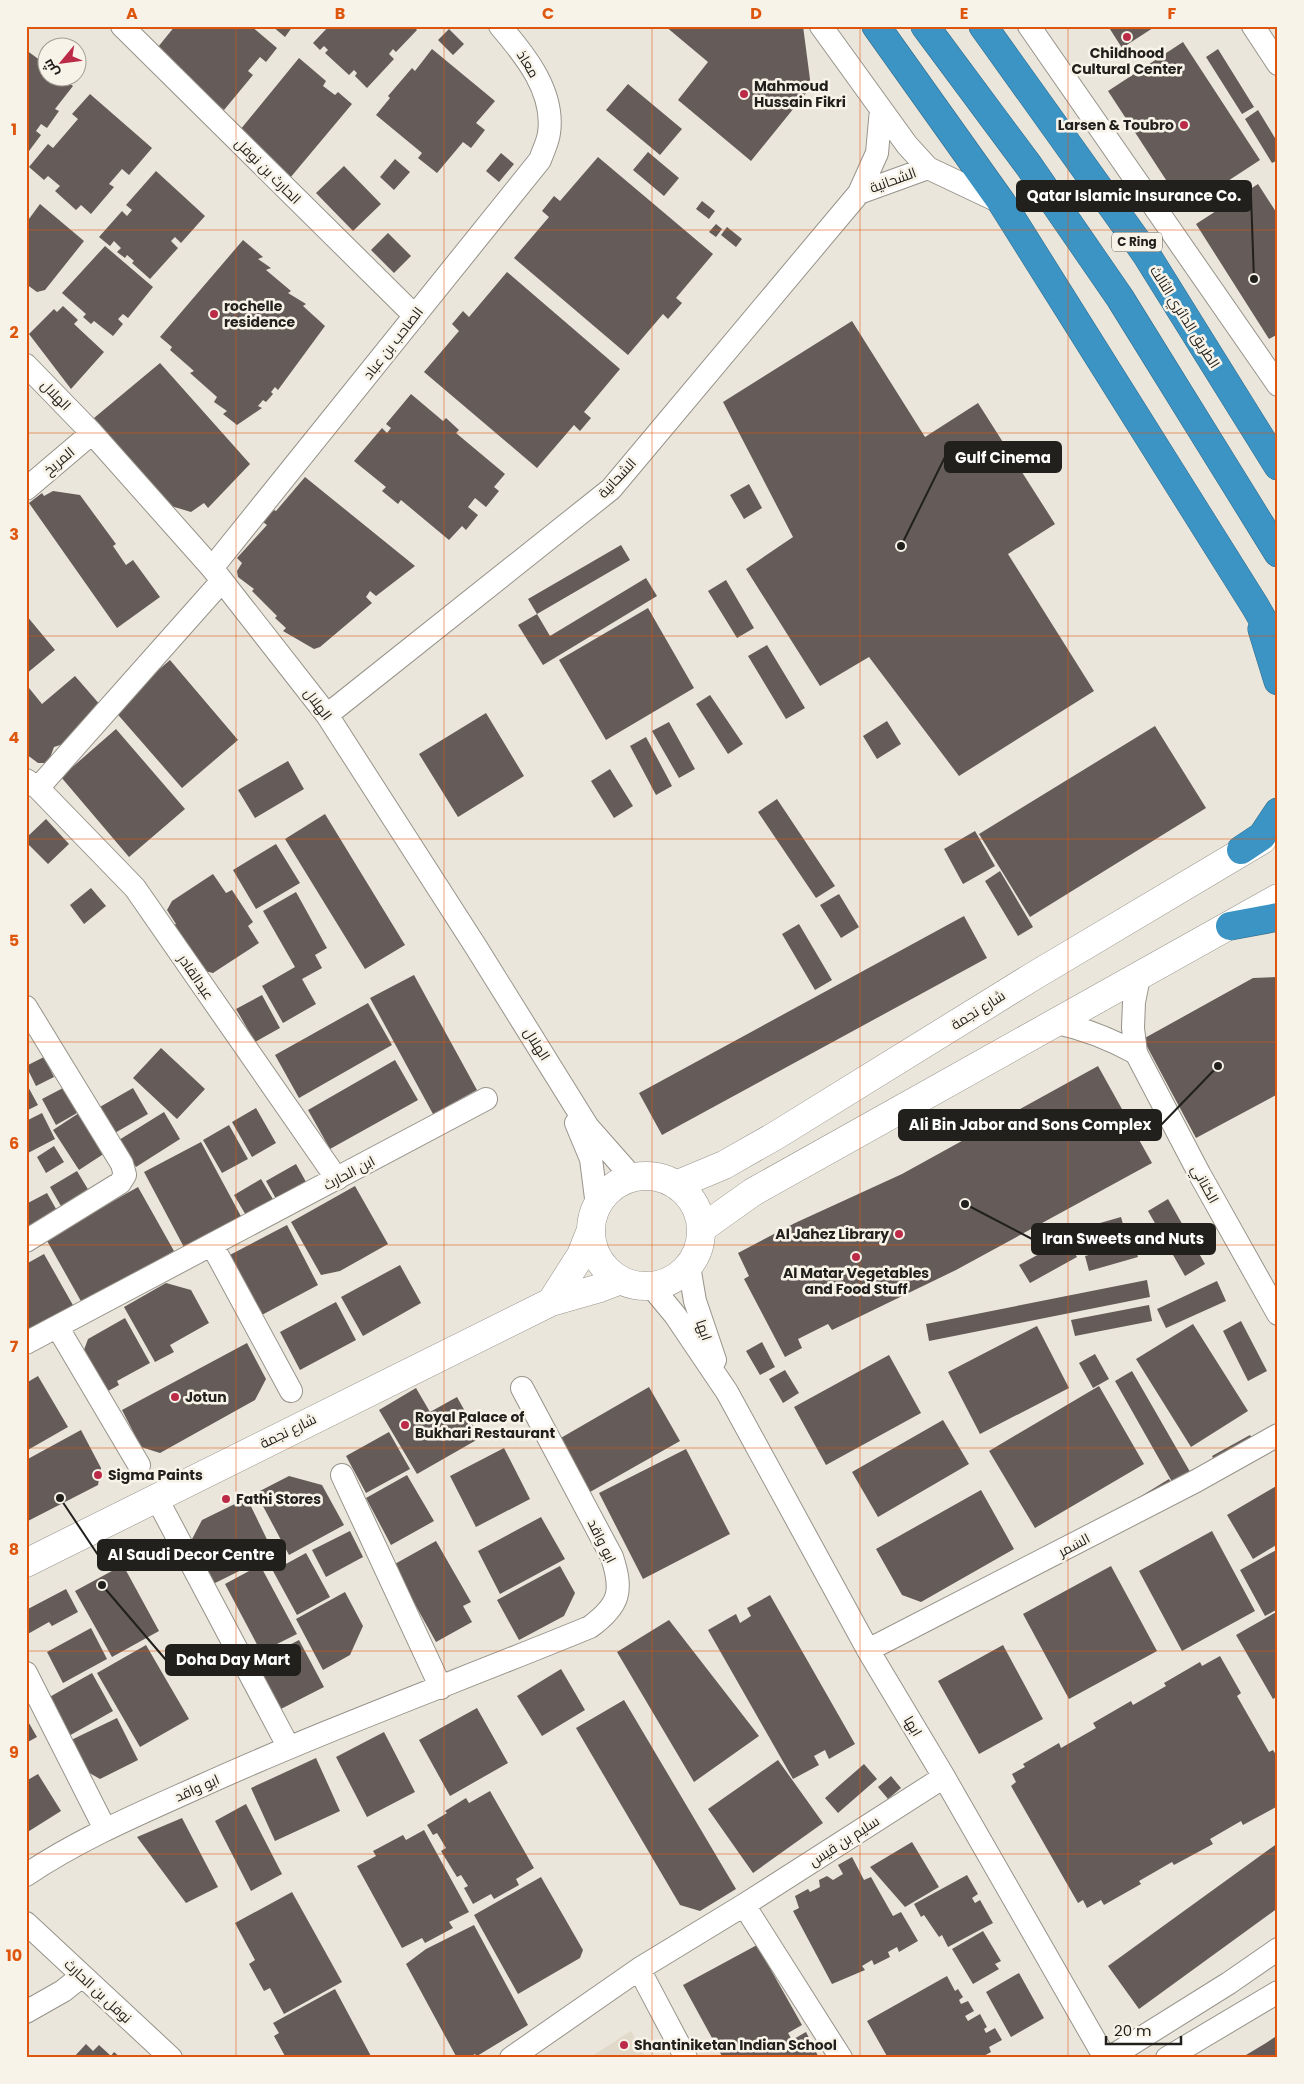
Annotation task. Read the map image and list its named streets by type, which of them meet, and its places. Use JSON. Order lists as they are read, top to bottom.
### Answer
{
  "streets": {
    "highway": ["C Ring", "الطريق الدائري الثالث"],
    "main road": ["شارع نجمة"],
    "street": [
      "معاذ",
      "الحارث بن نوفل",
      "الشحانية",
      "الصاحب بن عباد",
      "الهلال",
      "المريخ",
      "عبدالقادر",
      "ابن الحارث",
      "الكناني",
      "ابها",
      "ابو واقد",
      "السَمر",
      "سليم بن قيس",
      "نوفل بن الحارث"
    ]
  },
  "crossings": [
    ["معاذ", "الصاحب بن عباد"],
    ["الحارث بن نوفل", "الصاحب بن عباد"],
    ["الشحانية", "الهلال"],
    ["الصاحب بن عباد", "الهلال"],
    ["الصاحب بن عباد", "عبدالقادر"],
    ["الهلال", "المريخ"],
    ["الهلال", "عبدالقادر"],
    ["الهلال", "شارع نجمة"],
    ["الهلال", "ابها"],
    ["عبدالقادر", "ابن الحارث"],
    ["شارع نجمة", "ابها"],
    ["ابها", "السَمر"],
    ["ابها", "سليم بن قيس"]
  ],
  "places": [
    "Childhood Cultural Center",
    "Mahmoud Hussain Fikri",
    "Larsen & Toubro",
    "Qatar Islamic Insurance Co.",
    "rochelle residence",
    "Gulf Cinema",
    "Ali Bin Jabor and Sons Complex",
    "Iran Sweets and Nuts",
    "Al Jahez Library",
    "Al Matar Vegetables and Food Stuff",
    "Jotun",
    "Royal Palace of Bukhari Restaurant",
    "Sigma Paints",
    "Al Saudi Decor Centre",
    "Fathi Stores",
    "Doha Day Mart",
    "Shantiniketan Indian School"
  ],
  "scale_bar": "20 m",
  "north": "bottom left",
  "grid": {
    "columns": [
      "A",
      "B",
      "C",
      "D",
      "E",
      "F"
    ],
    "rows": [
      "1",
      "2",
      "3",
      "4",
      "5",
      "6",
      "7",
      "8",
      "9",
      "10"
    ]
  }
}
